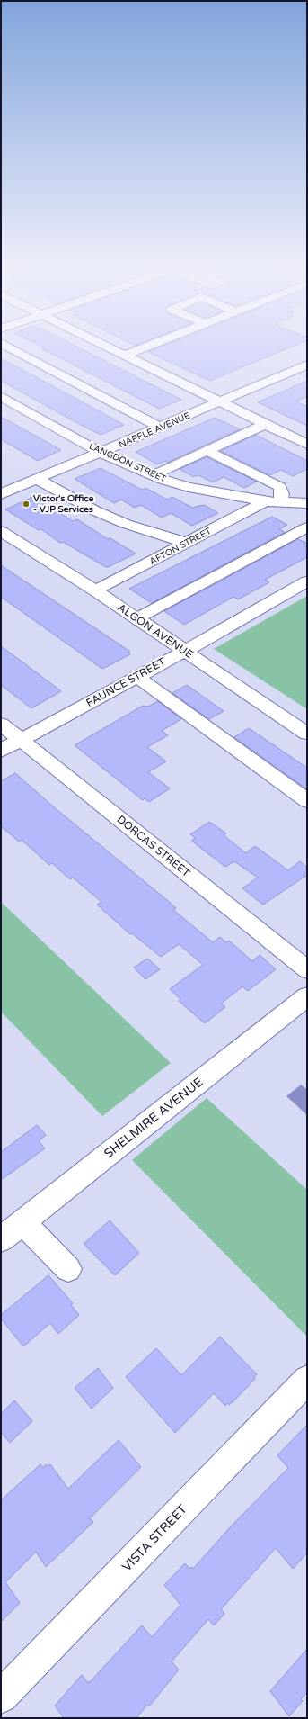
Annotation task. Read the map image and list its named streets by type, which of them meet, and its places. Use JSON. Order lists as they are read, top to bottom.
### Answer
{
  "streets": {
    "street": [
      "NAPFLE AVENUE",
      "LANGDON STREET",
      "AFTON STREET",
      "ALGON AVENUE",
      "FAUNCE STREET",
      "DORCAS STREET",
      "SHELMIRE AVENUE",
      "VISTA STREET"
    ]
  },
  "crossings": [
    ["NAPFLE AVENUE", "LANGDON STREET"],
    ["LANGDON STREET", "AFTON STREET"],
    ["AFTON STREET", "ALGON AVENUE"],
    ["ALGON AVENUE", "FAUNCE STREET"],
    ["FAUNCE STREET", "DORCAS STREET"]
  ],
  "places": ["Victor's Office - VJP Services"]
}
